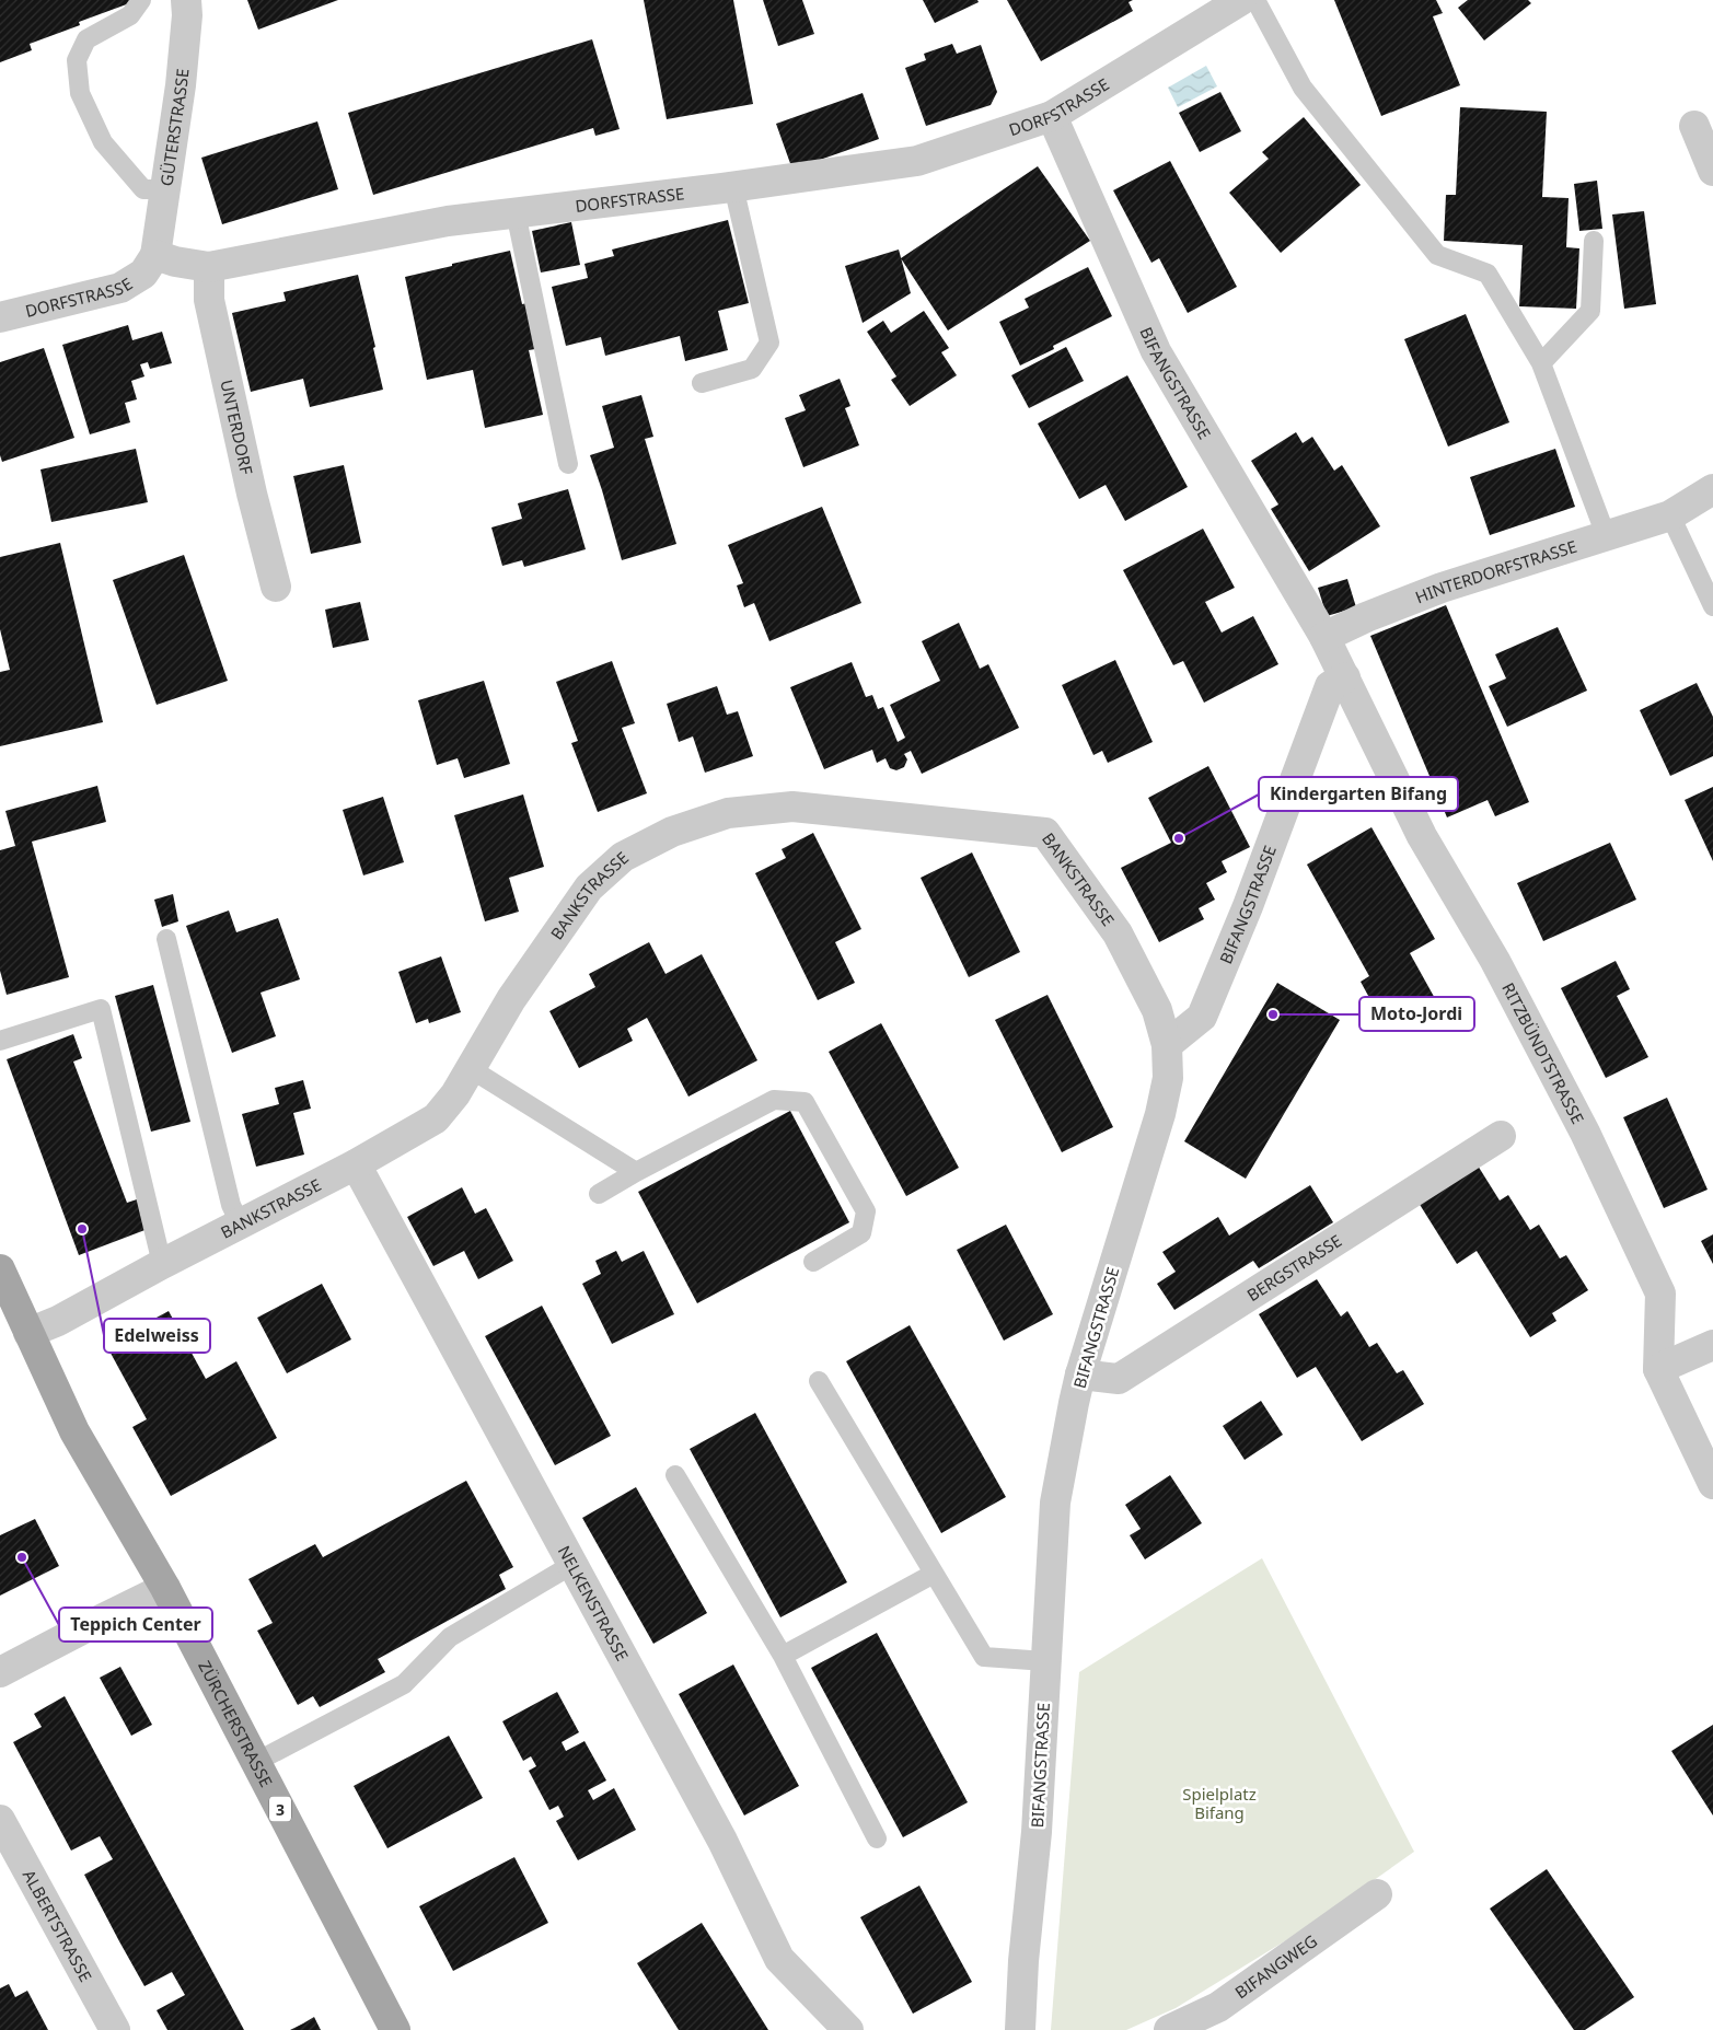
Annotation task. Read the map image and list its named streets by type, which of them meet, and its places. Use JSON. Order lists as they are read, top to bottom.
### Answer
{
  "streets": {
    "main road": ["ZÜRCHERSTRASSE", "3"],
    "street": [
      "DORFSTRASSE",
      "GÜTERSTRASSE",
      "BIFANGSTRASSE",
      "UNTERDORF",
      "HINTERDORFSTRASSE",
      "BANKSTRASSE",
      "RITZBÜNDTSTRASSE",
      "BERGSTRASSE",
      "NELKENSTRASSE",
      "ALBERTSTRASSE",
      "BIFANGWEG"
    ]
  },
  "crossings": [
    ["DORFSTRASSE", "GÜTERSTRASSE"],
    ["DORFSTRASSE", "BIFANGSTRASSE"],
    ["DORFSTRASSE", "UNTERDORF"],
    ["BIFANGSTRASSE", "HINTERDORFSTRASSE"],
    ["BIFANGSTRASSE", "BANKSTRASSE"],
    ["BIFANGSTRASSE", "RITZBÜNDTSTRASSE"],
    ["BIFANGSTRASSE", "BERGSTRASSE"],
    ["HINTERDORFSTRASSE", "RITZBÜNDTSTRASSE"],
    ["BANKSTRASSE", "NELKENSTRASSE"],
    ["BANKSTRASSE", "ZÜRCHERSTRASSE"]
  ],
  "parks": ["Spielplatz Bifang"],
  "places": [
    "Kindergarten Bifang",
    "Moto-Jordi",
    "Edelweiss",
    "Teppich Center"
  ]
}
